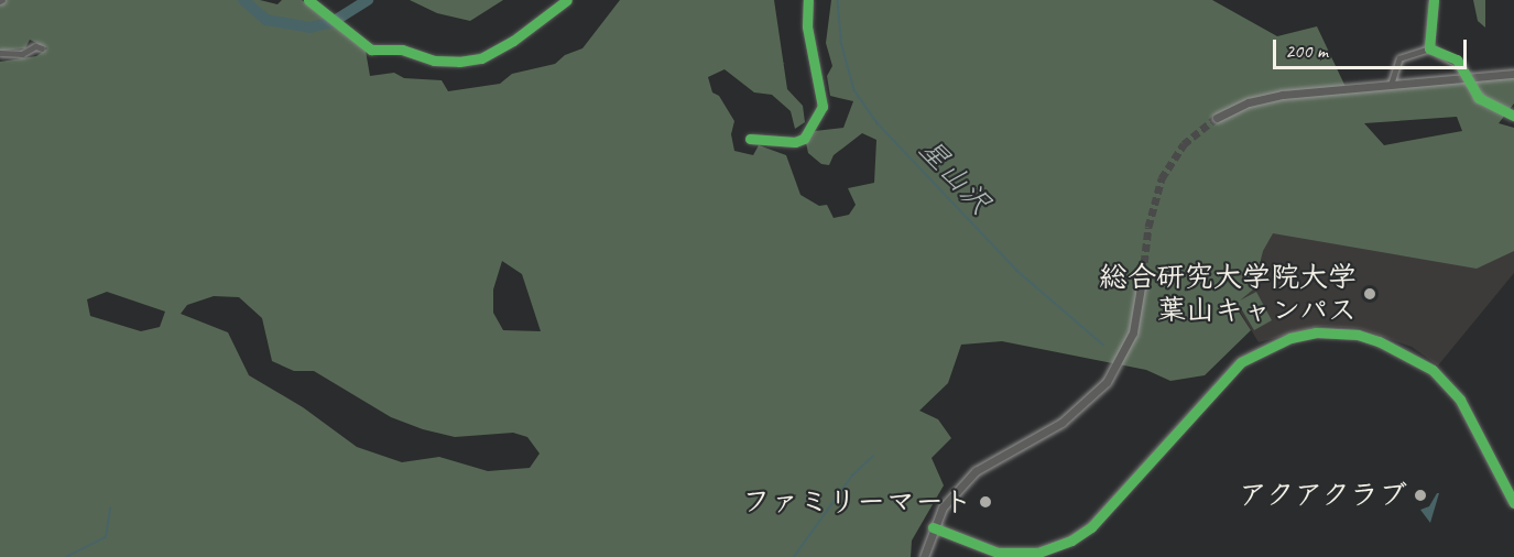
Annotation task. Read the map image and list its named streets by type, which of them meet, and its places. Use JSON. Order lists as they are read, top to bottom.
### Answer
{
  "water": ["星山沢"],
  "places": ["総合研究大学院大学 葉山キャンパス", "アクアクラブ", "ファミリーマート"],
  "scale_bar": "200 m"
}
